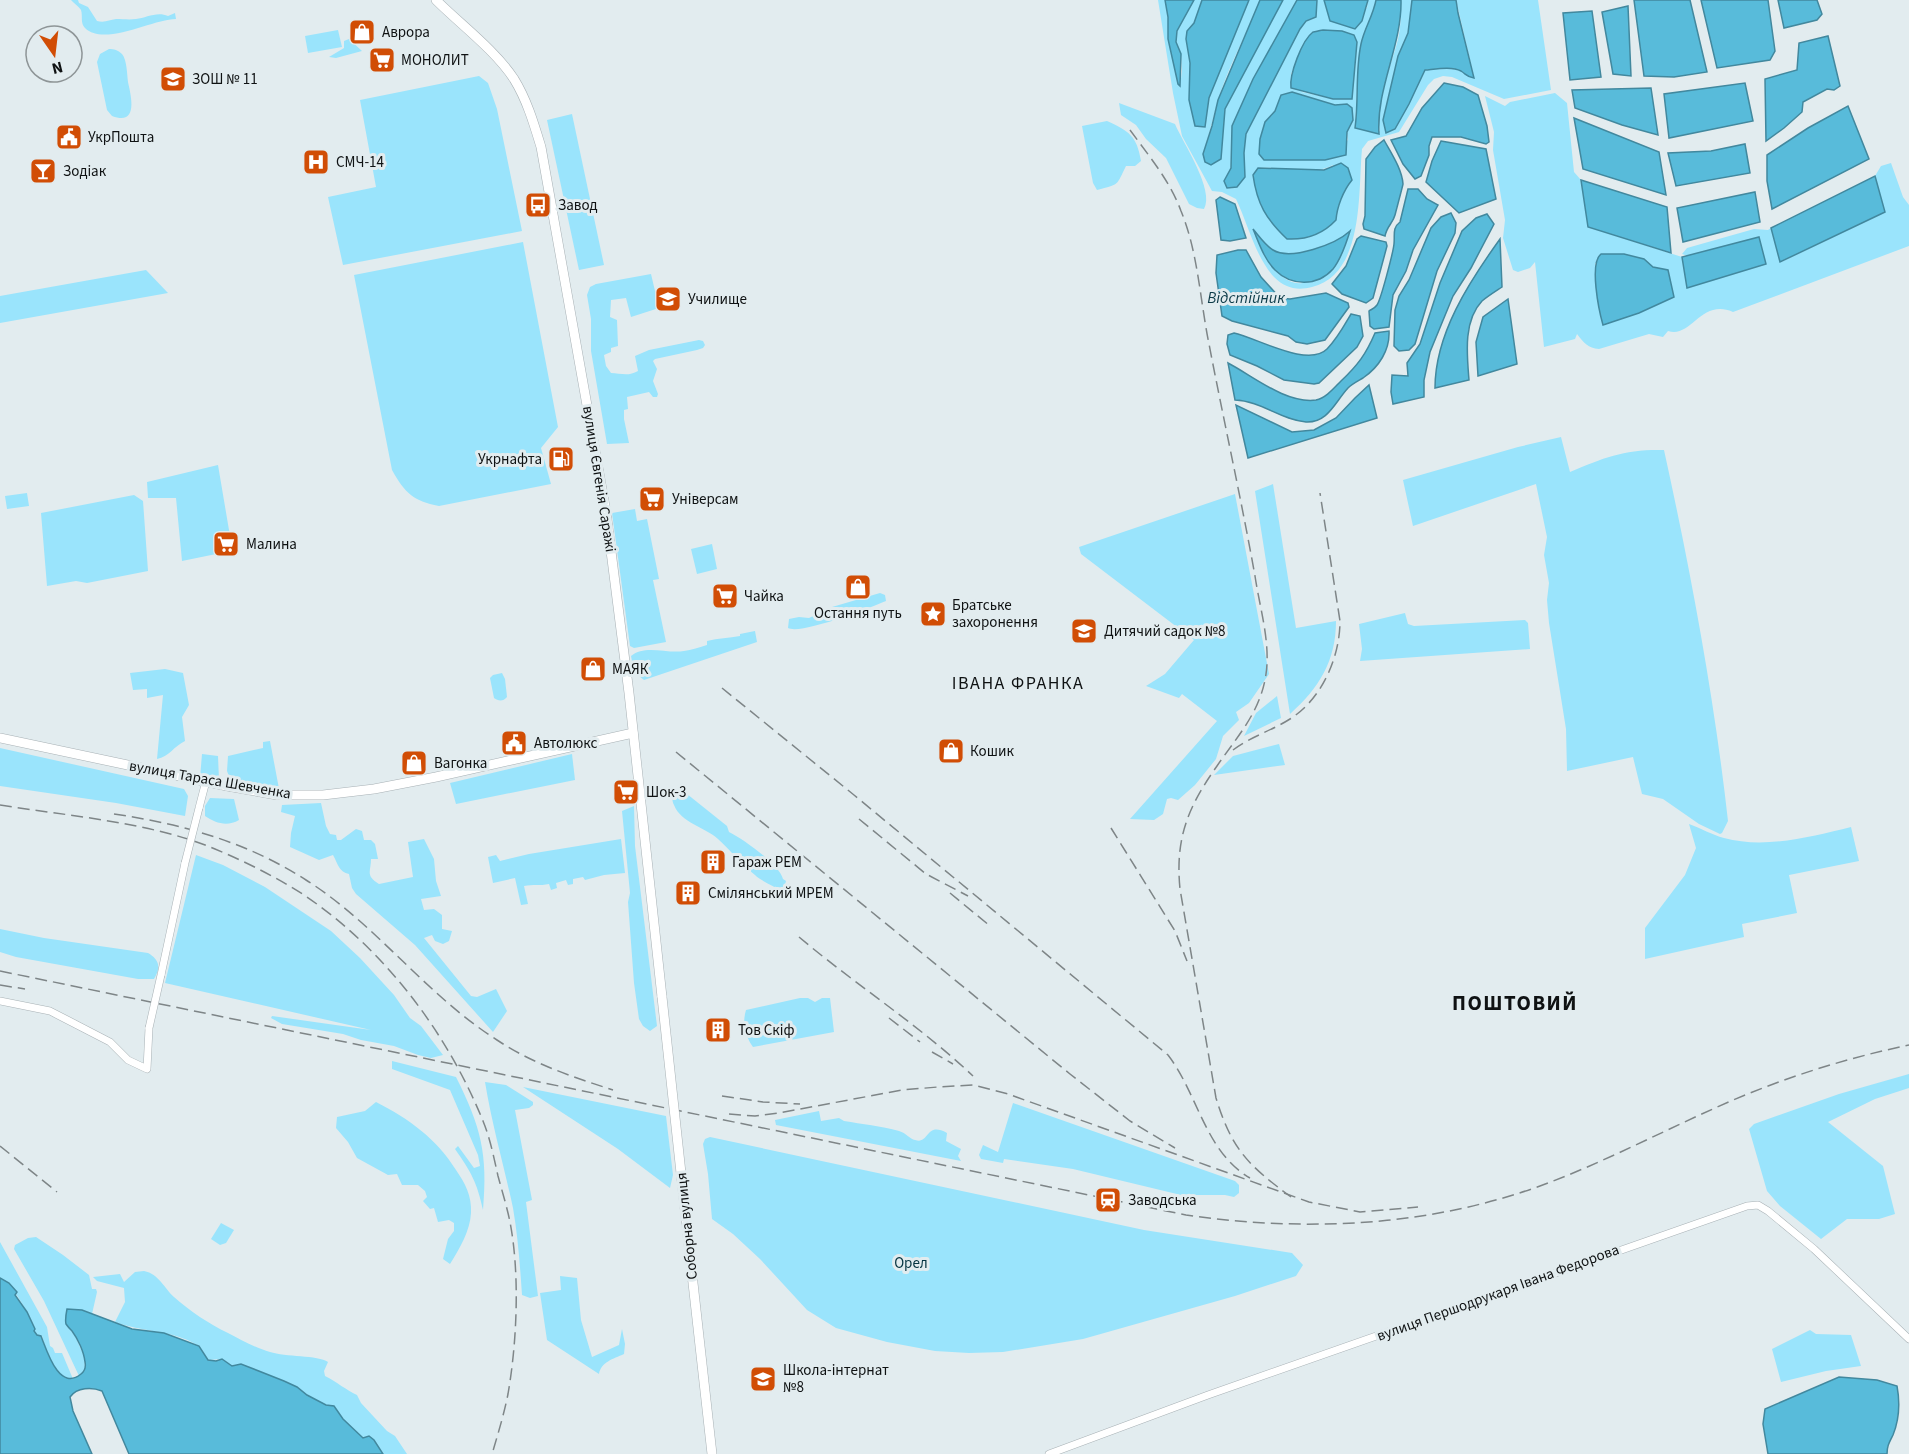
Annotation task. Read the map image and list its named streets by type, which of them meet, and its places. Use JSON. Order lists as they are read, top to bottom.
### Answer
{
  "streets": {
    "main road": ["вулиця Євгенія Саражі", "вулиця Тараса Шевченка", "Соборна вулиця"],
    "street": ["вулиця Першодрукаря Івана Федорова"]
  },
  "crossings": [
    ["вулиця Євгенія Саражі", "вулиця Тараса Шевченка"],
    ["вулиця Євгенія Саражі", "Соборна вулиця"]
  ],
  "districts": ["ІВАНА ФРАНКА", "ПОШТОВИЙ"],
  "water": ["Відстійник"],
  "parks": ["Орел"],
  "places": {
    "shop": [
      "Аврора",
      "Остання путь",
      "МАЯК",
      "Кошик",
      "Вагонка"
    ],
    "supermarket": [
      "МОНОЛИТ",
      "Універсам",
      "Малина",
      "Чайка",
      "Шок-3"
    ],
    "school or university": [
      "ЗОШ № 11",
      "Училище",
      "Дитячий садок №8",
      "Школа-інтернат №8"
    ],
    "public building": ["УкрПошта", "Автолюкс"],
    "hospital": ["СМЧ-14"],
    "bar": ["Зодіак"],
    "bus stop": ["Завод"],
    "fuel station": ["Укрнафта"],
    "place": ["Братське захоронення"],
    "building": ["Гараж РЕМ", "Смілянський МРЕМ", "Тов Скіф"],
    "station": ["Заводська"]
  },
  "north": "bottom"
}
